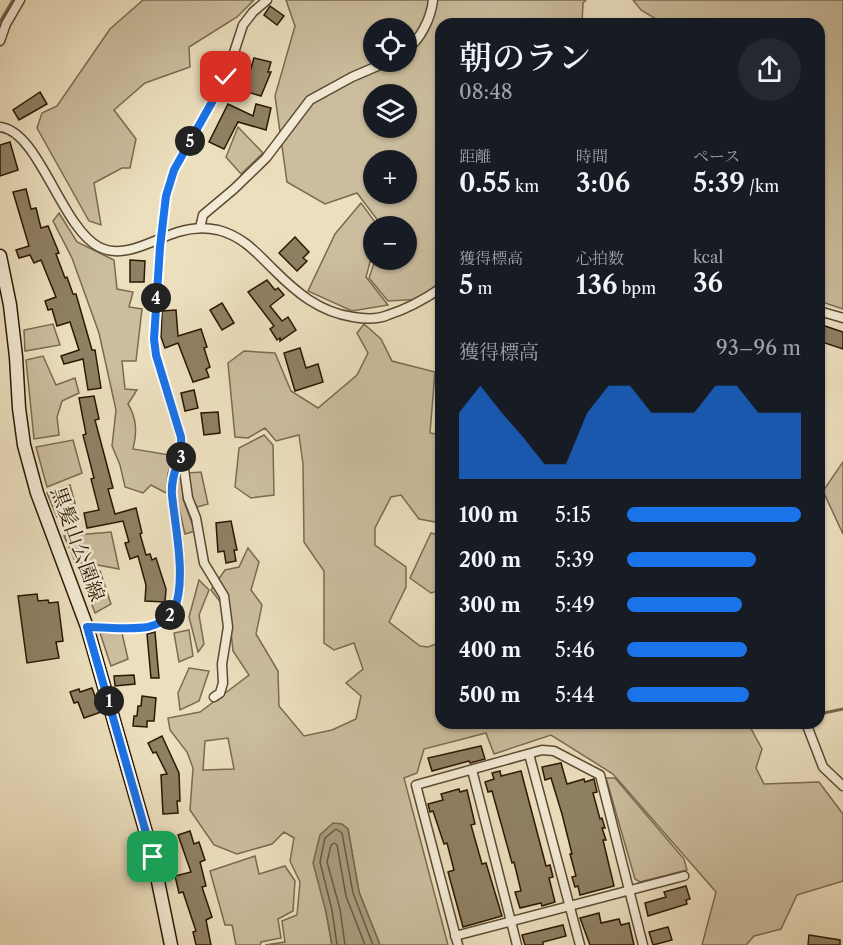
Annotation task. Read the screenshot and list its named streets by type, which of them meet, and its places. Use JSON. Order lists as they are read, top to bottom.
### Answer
{
  "streets": {
    "main road": ["黒髪山公園線"]
  },
  "page": {
    "map_buttons": ["+", "−"],
    "heading": ["朝のラン", "08:48"],
    "stats": [
      ["距離", "0.55 km"],
      ["時間", "3:06"],
      ["ペース", "5:39 /km"],
      ["獲得標高", "5 m"],
      ["心拍数", "136 bpm"],
      ["kcal", "36"]
    ],
    "pins": [
      "5",
      "4",
      "3",
      "2",
      "1"
    ],
    "chart": ["獲得標高", "93–96 m"],
    "list": [
      {
        "name": "100 m",
        "note": "5:15"
      },
      {
        "name": "200 m",
        "note": "5:39"
      },
      {
        "name": "300 m",
        "note": "5:49"
      },
      {
        "name": "400 m",
        "note": "5:46"
      },
      {
        "name": "500 m",
        "note": "5:44"
      }
    ]
  }
}
